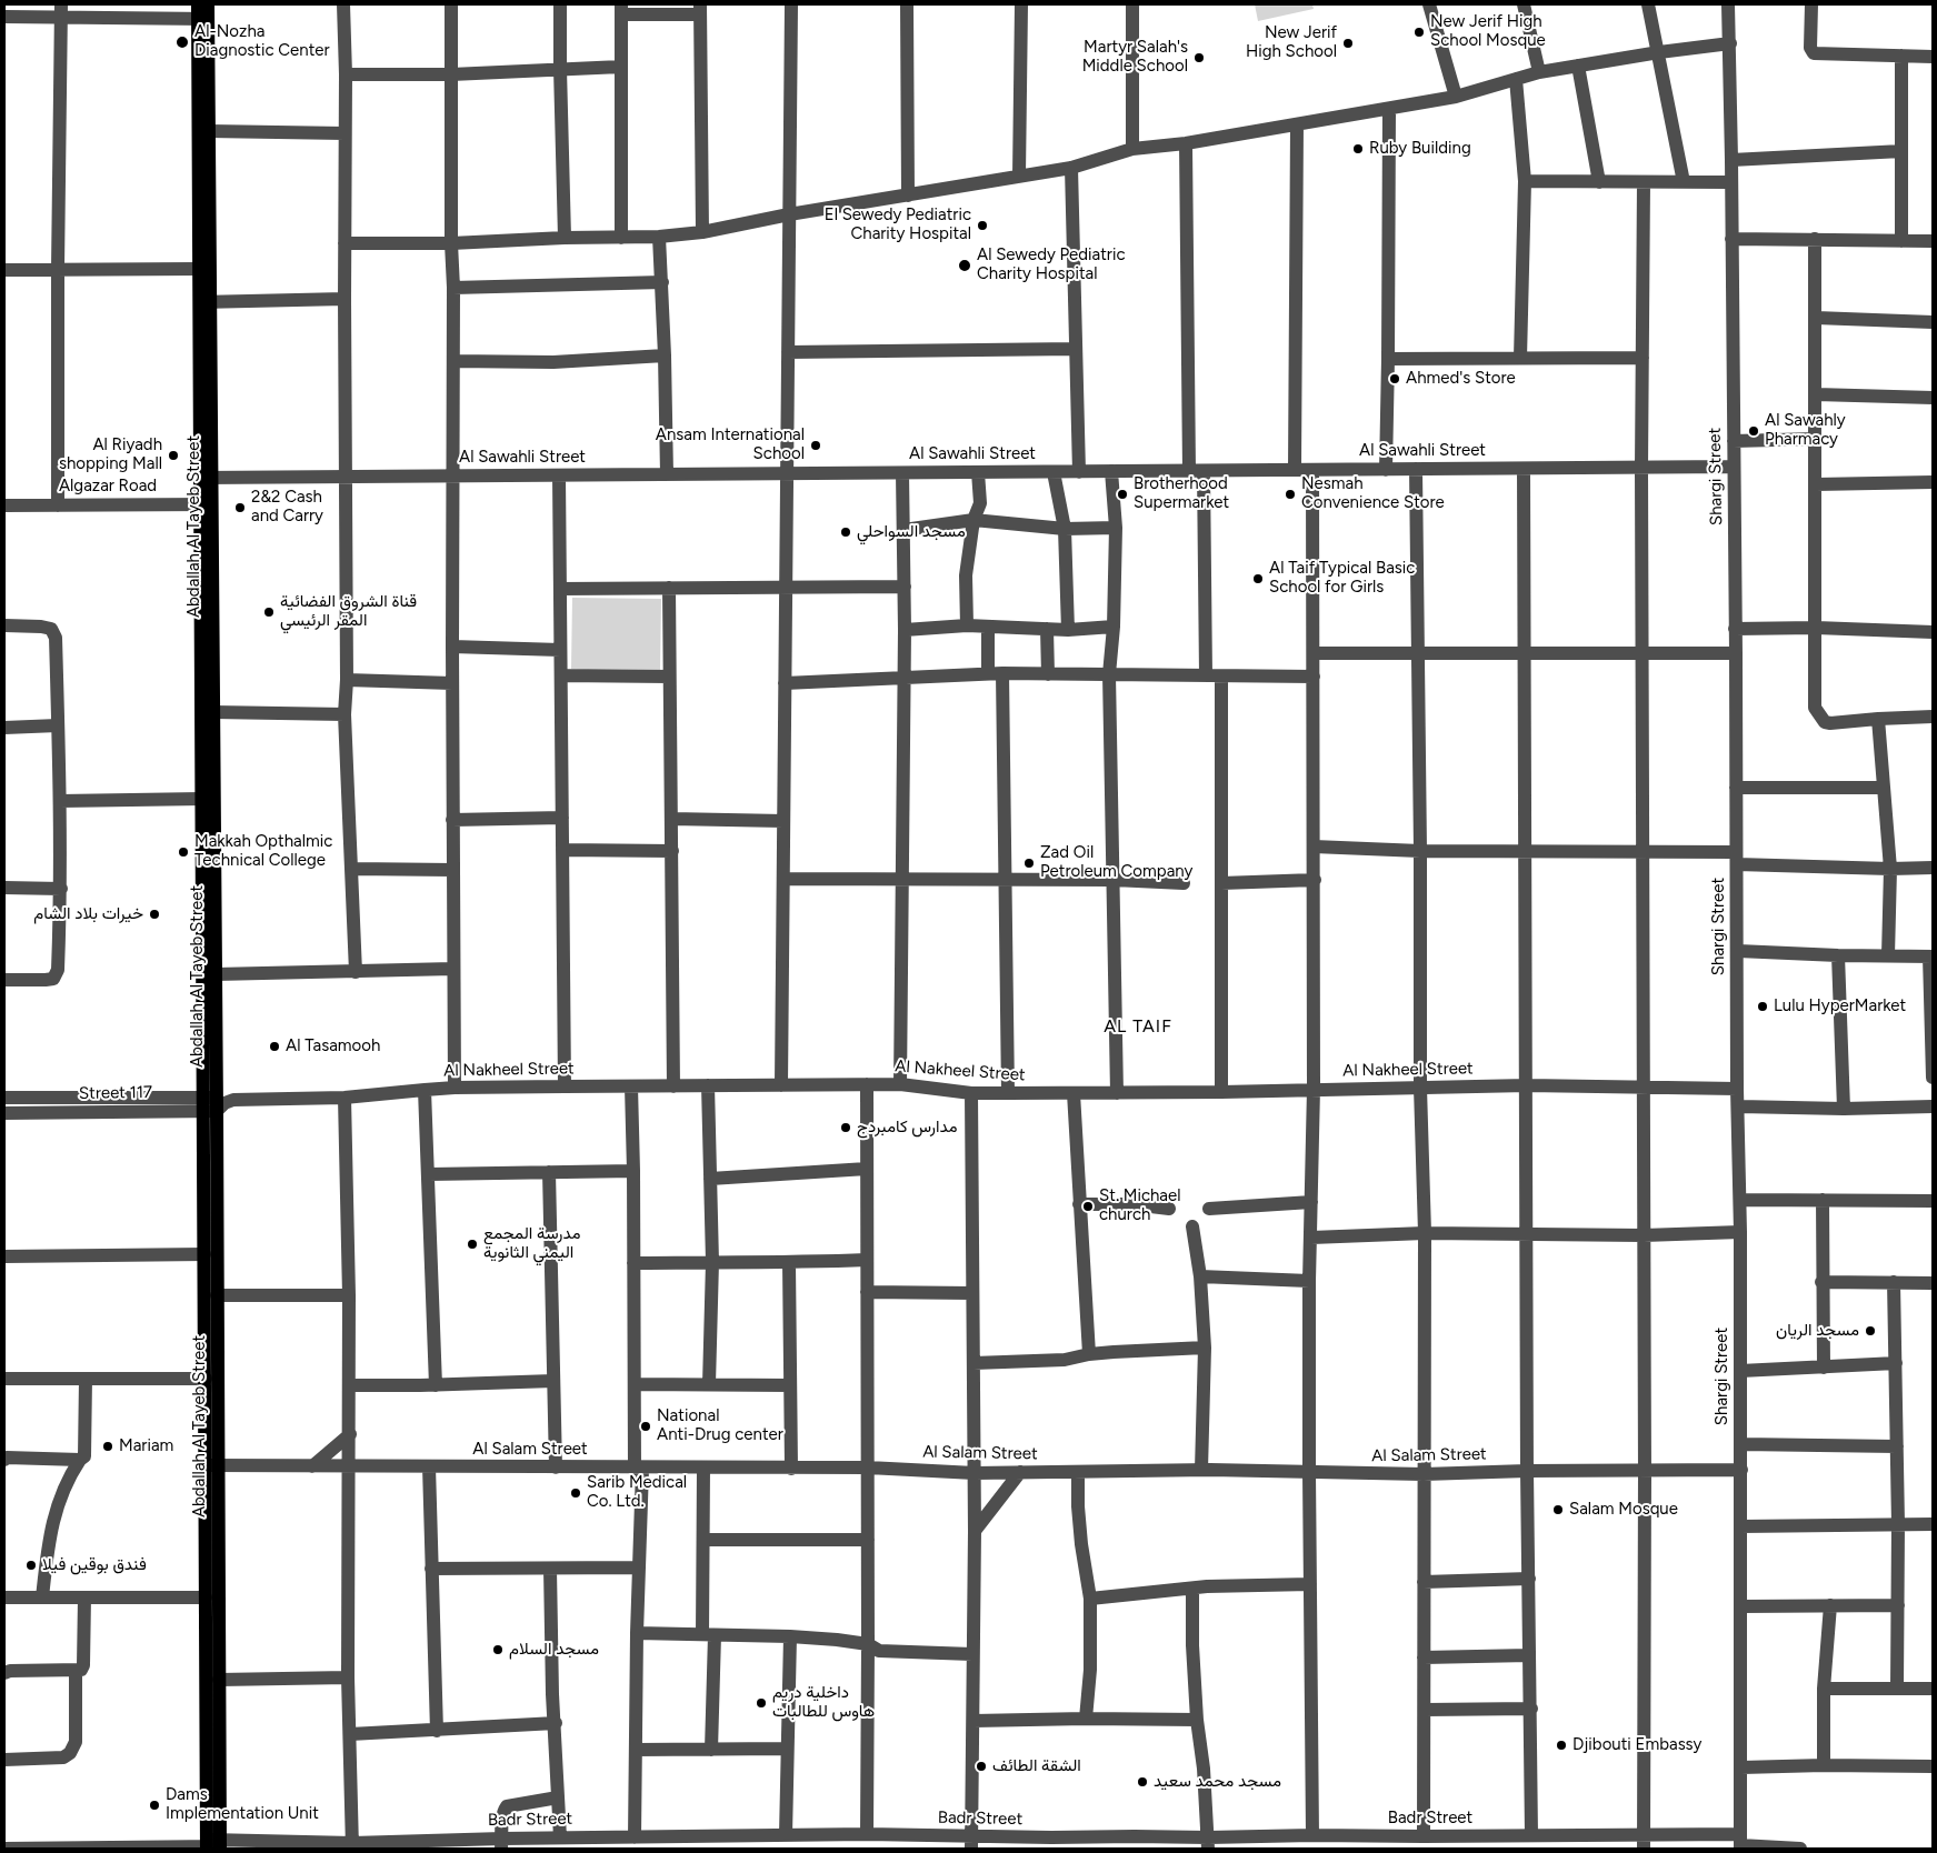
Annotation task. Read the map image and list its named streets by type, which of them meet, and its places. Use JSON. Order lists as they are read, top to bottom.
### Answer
{
  "streets": {
    "main road": ["Abdallah Al Tayeb Street"],
    "street": [
      "Al Sawahli Street",
      "Shargi Street",
      "Algazar Road",
      "Al Nakheel Street",
      "Street 117",
      "Al Salam Street",
      "Badr Street"
    ]
  },
  "crossings": [
    ["Al Sawahli Street", "Shargi Street"],
    ["Al Sawahli Street", "Abdallah Al Tayeb Street"],
    ["Shargi Street", "Al Nakheel Street"],
    ["Shargi Street", "Al Salam Street"],
    ["Shargi Street", "Badr Street"],
    ["Algazar Road", "Abdallah Al Tayeb Street"],
    ["Abdallah Al Tayeb Street", "Al Nakheel Street"],
    ["Abdallah Al Tayeb Street", "Street 117"],
    ["Abdallah Al Tayeb Street", "Al Salam Street"],
    ["Abdallah Al Tayeb Street", "Badr Street"],
    ["Al Nakheel Street", "Street 117"]
  ],
  "districts": ["AL TAIF"],
  "places": [
    "New Jerif High School Mosque",
    "Al-Nozha Diagnostic Center",
    "New Jerif High School",
    "Martyr Salah's Middle School",
    "Ruby Building",
    "El Sewedy Pediatric Charity Hospital",
    "Al Sewedy Pediatric Charity Hospital",
    "Ahmed's Store",
    "Al Sawahly Pharmacy",
    "Ansam International School",
    "Al Riyadh shopping Mall",
    "Brotherhood Supermarket",
    "Nesmah Convenience Store",
    "2&2 Cash and Carry",
    "مسجد السواحلي",
    "Al Taif Typical Basic School for Girls",
    "قناة الشروق الفضائية المقر الرئيسي",
    "Makkah Opthalmic Technical College",
    "Zad Oil Petroleum Company",
    "خيرات بلاد الشام",
    "Lulu HyperMarket",
    "Al Tasamooh",
    "مدارس كامبردج",
    "St. Michael church",
    "مدرسة المجمع اليمني الثانوية",
    "مسجد الريان",
    "National Anti-Drug center",
    "Mariam",
    "Sarib Medical Co. Ltd.",
    "Salam Mosque",
    "فندق بوقين فيلا",
    "مسجد السلام",
    "داخلية دريم هاوس للطالبات",
    "Djibouti Embassy",
    "الشقة الطائف",
    "مسجد محمد سعيد",
    "Dams Implementation Unit"
  ]
}
